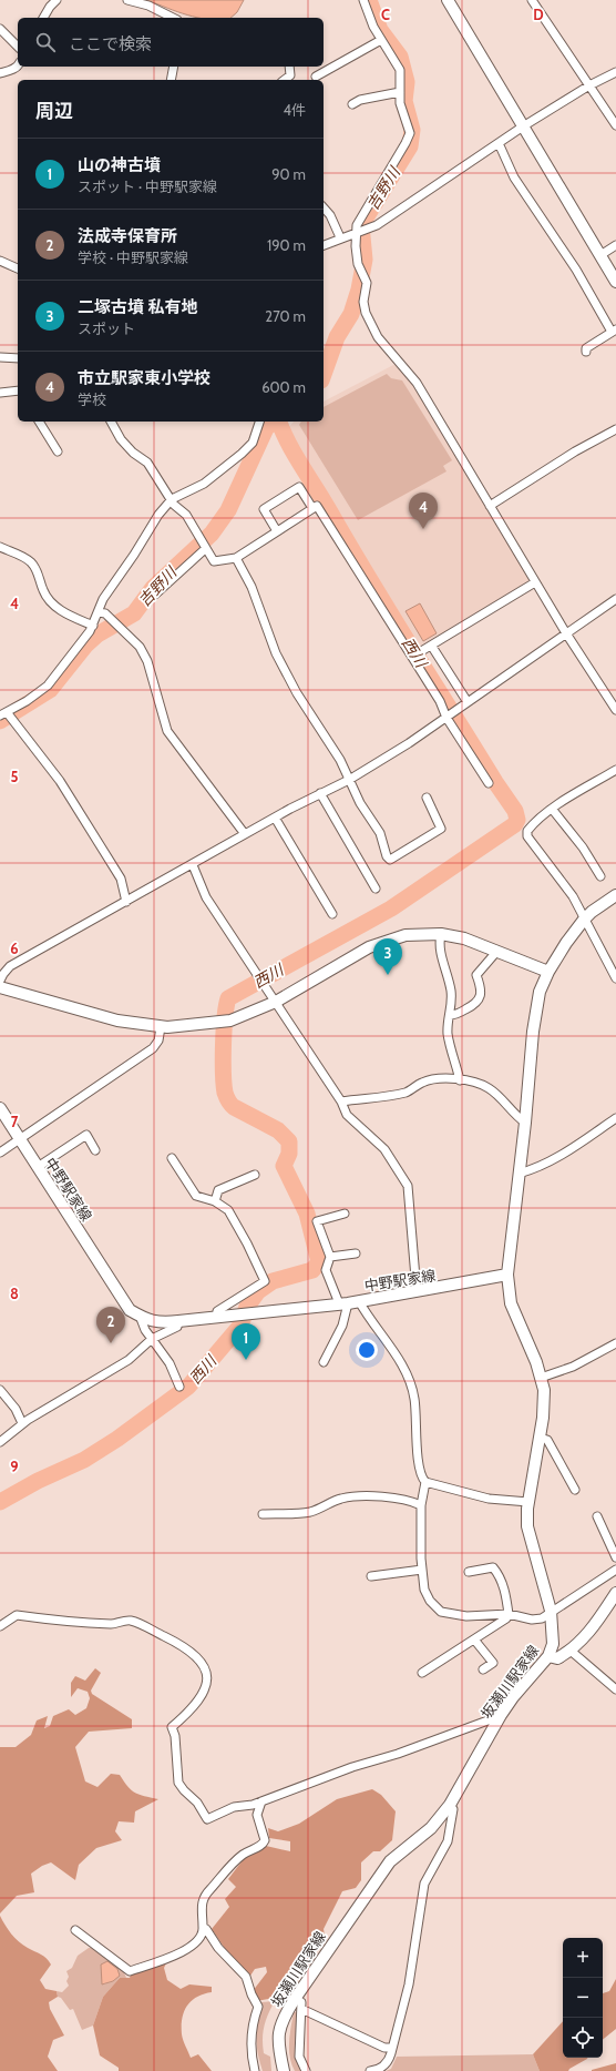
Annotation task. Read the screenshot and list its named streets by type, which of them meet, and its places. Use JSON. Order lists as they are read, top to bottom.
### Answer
{
  "streets": {
    "main road": ["中野駅家線", "坂瀬川駅家線"]
  },
  "crossings": [
    ["中野駅家線", "坂瀬川駅家線"]
  ],
  "water": ["吉野川", "西川"],
  "page": {
    "search": "ここで検索",
    "heading": ["周辺", "4件"],
    "list": [
      {
        "mark": "1",
        "name": "山の神古墳",
        "note": "スポット · 中野駅家線",
        "value": "90 m"
      },
      {
        "mark": "2",
        "name": "法成寺保育所",
        "note": "学校 · 中野駅家線",
        "value": "190 m"
      },
      {
        "mark": "3",
        "name": "二塚古墳 私有地",
        "note": "スポット",
        "value": "270 m"
      },
      {
        "mark": "4",
        "name": "市立駅家東小学校",
        "note": "学校",
        "value": "600 m"
      }
    ],
    "pins": [
      "4",
      "3",
      "2",
      "1"
    ],
    "map_buttons": ["+", "−"]
  },
  "grid": {
    "columns": ["C", "D"],
    "rows": [
      "4",
      "5",
      "6",
      "7",
      "8",
      "9"
    ]
  }
}
